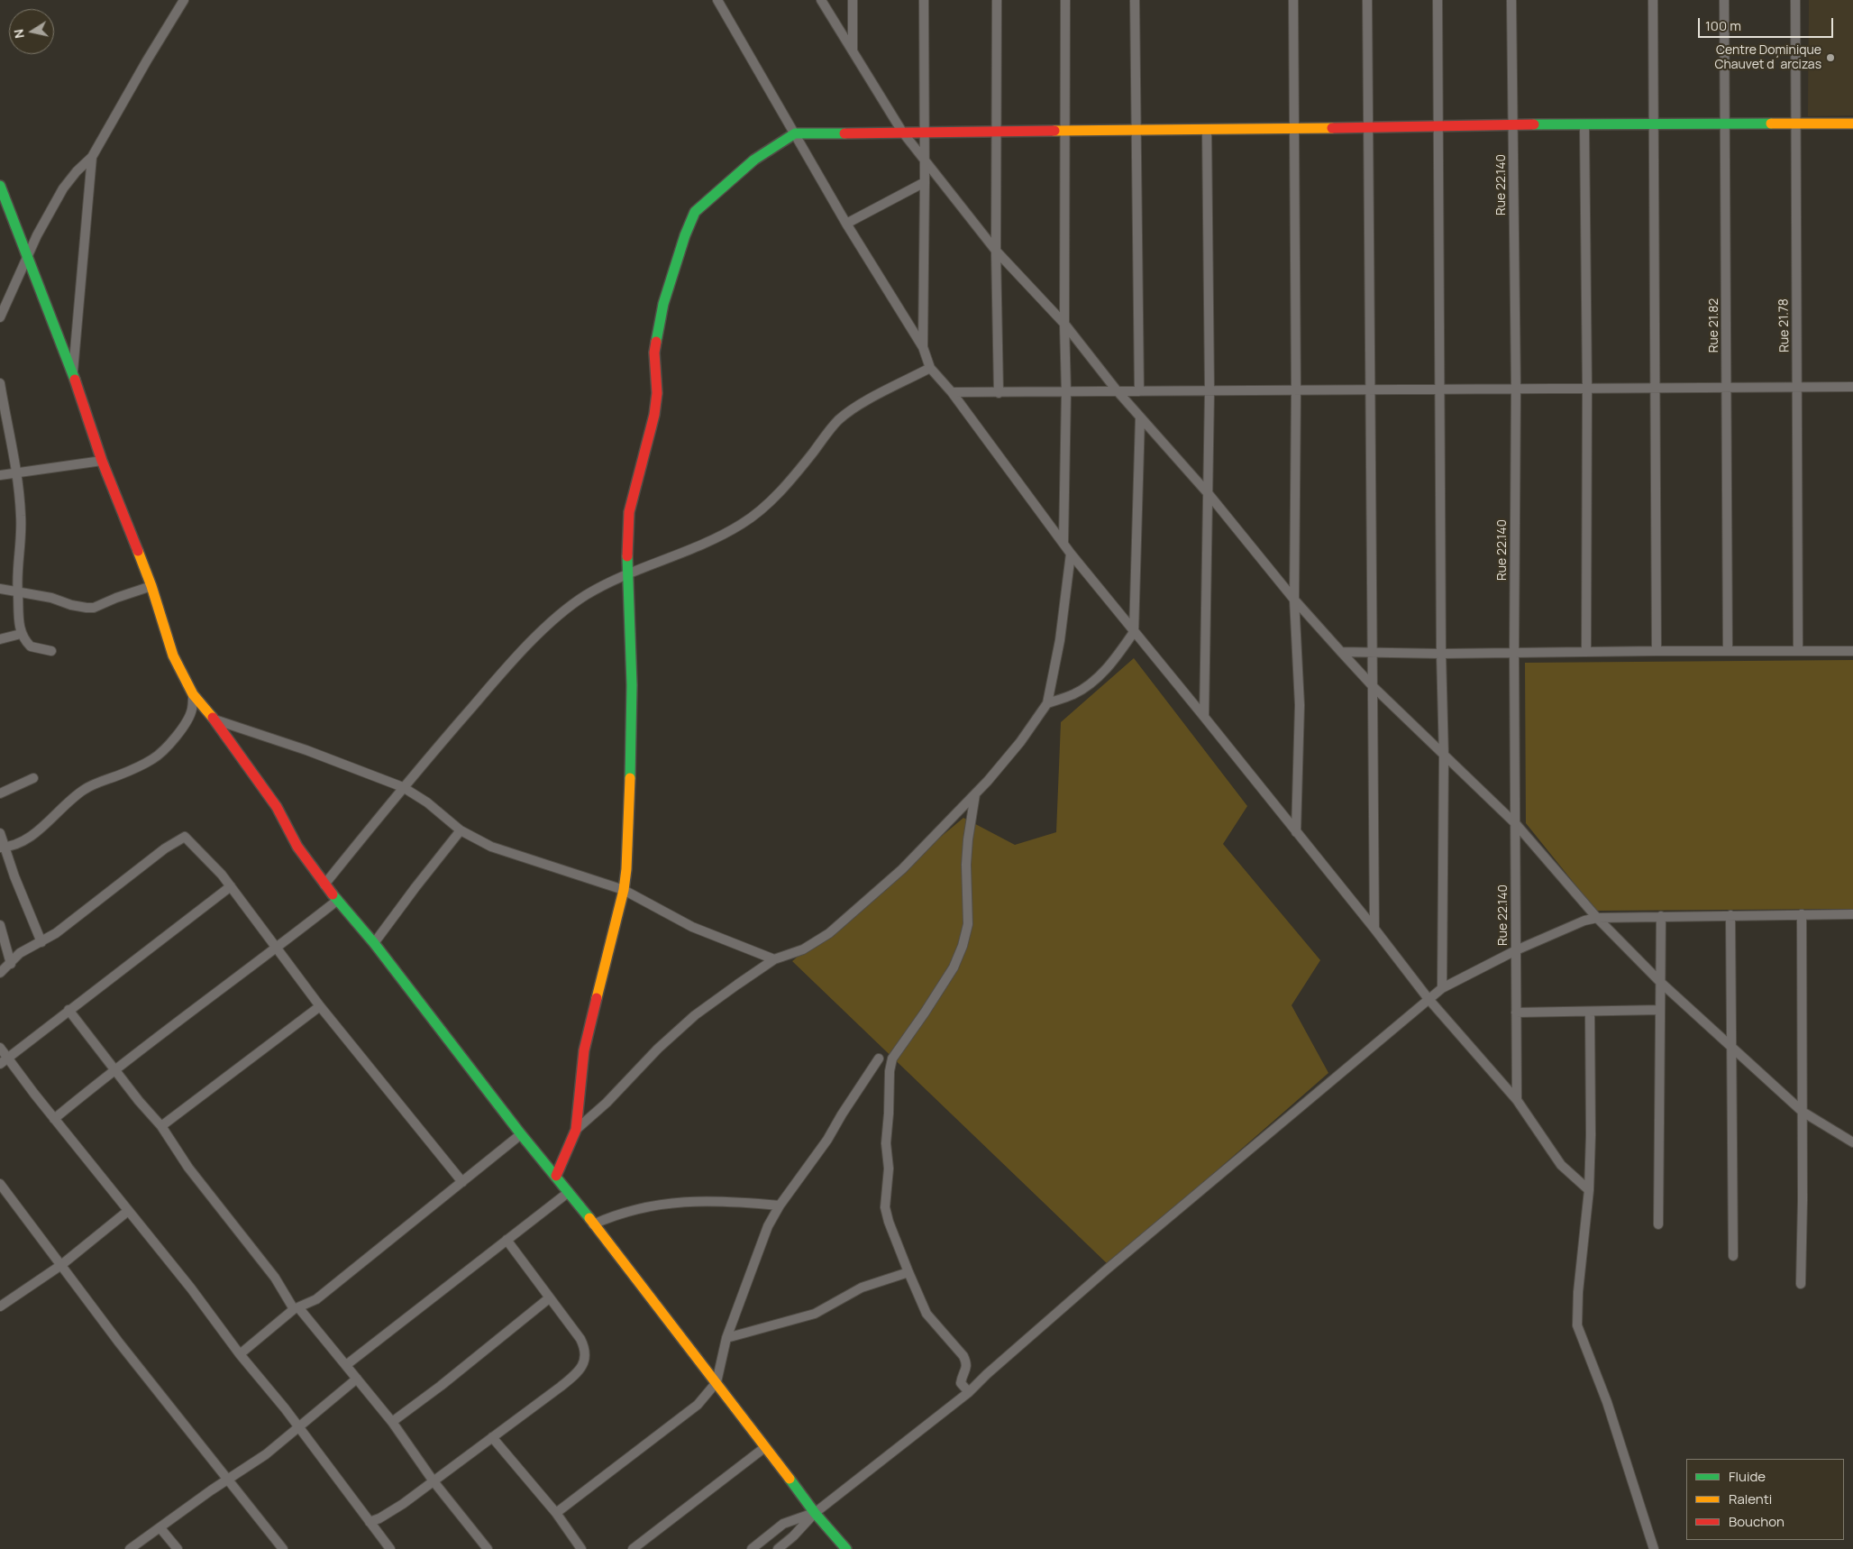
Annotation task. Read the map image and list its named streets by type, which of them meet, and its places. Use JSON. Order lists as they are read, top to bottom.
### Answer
{
  "streets": {
    "street": ["Rue 22.140", "Rue 21.82", "Rue 21.78"]
  },
  "places": ["Centre Dominique Chauvet d´arcizas"],
  "legend": ["Fluide", "Ralenti", "Bouchon"],
  "scale_bar": "100 m",
  "north": "left"
}
